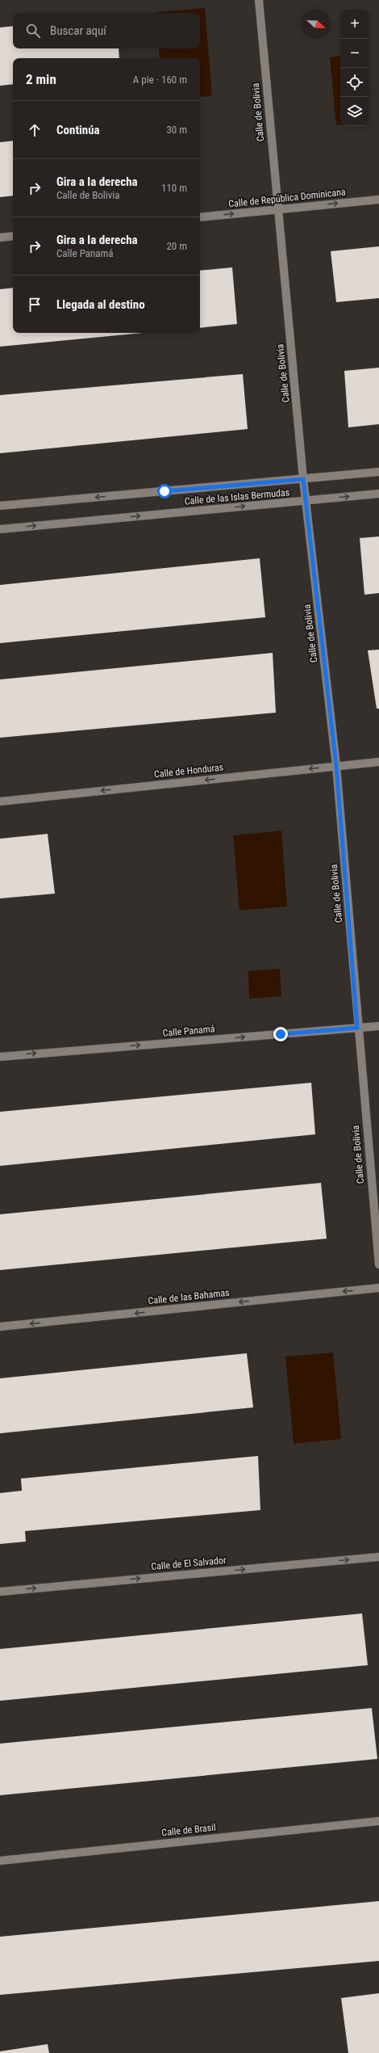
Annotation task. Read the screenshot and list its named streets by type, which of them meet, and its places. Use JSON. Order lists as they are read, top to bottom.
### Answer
{
  "streets": {
    "street": [
      "Calle de Bolivia",
      "Calle de República Dominicana",
      "Calle de las Islas Bermudas",
      "Calle de Honduras",
      "Calle Panamá",
      "Calle de las Bahamas",
      "Calle de El Salvador",
      "Calle de Brasil"
    ]
  },
  "crossings": [
    ["Calle de Bolivia", "Calle de República Dominicana"],
    ["Calle de Bolivia", "Calle de las Islas Bermudas"],
    ["Calle de Bolivia", "Calle de Honduras"],
    ["Calle de Bolivia", "Calle Panamá"]
  ],
  "one_way": [
    "Calle de República Dominicana",
    "Calle de Honduras",
    "Calle Panamá",
    "Calle de las Bahamas",
    "Calle de El Salvador"
  ],
  "north": "bottom right",
  "page": {
    "map_buttons": ["+", "−"],
    "search": "Buscar aquí",
    "heading": ["2 min", "A pie · 160 m"],
    "list": [
      ["Continúa", "30 m"],
      ["Gira a la derecha", "Calle de Bolivia", "110 m"],
      ["Gira a la derecha", "Calle Panamá", "20 m"],
      "Llegada al destino"
    ]
  }
}
